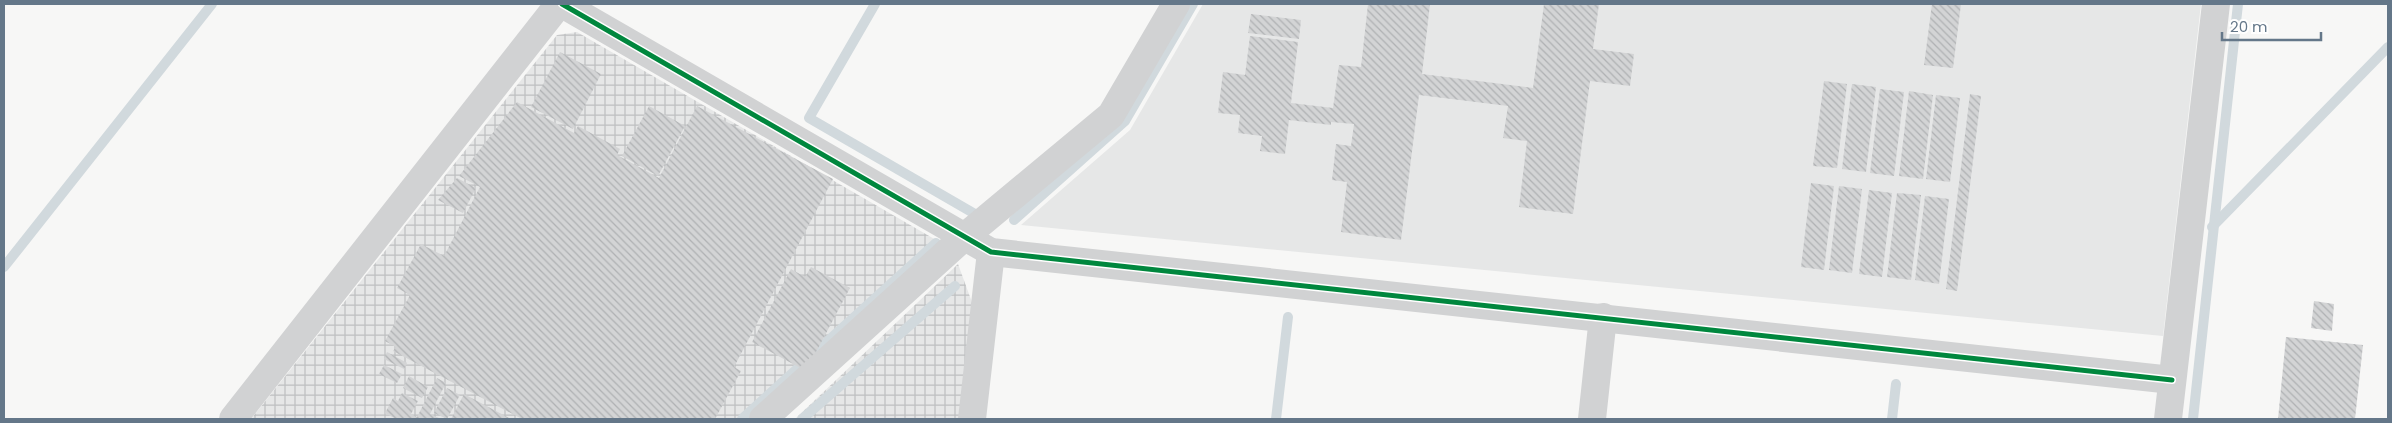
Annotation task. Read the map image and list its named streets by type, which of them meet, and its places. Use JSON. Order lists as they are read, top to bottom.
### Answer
{
  "scale_bar": "20 m"
}
